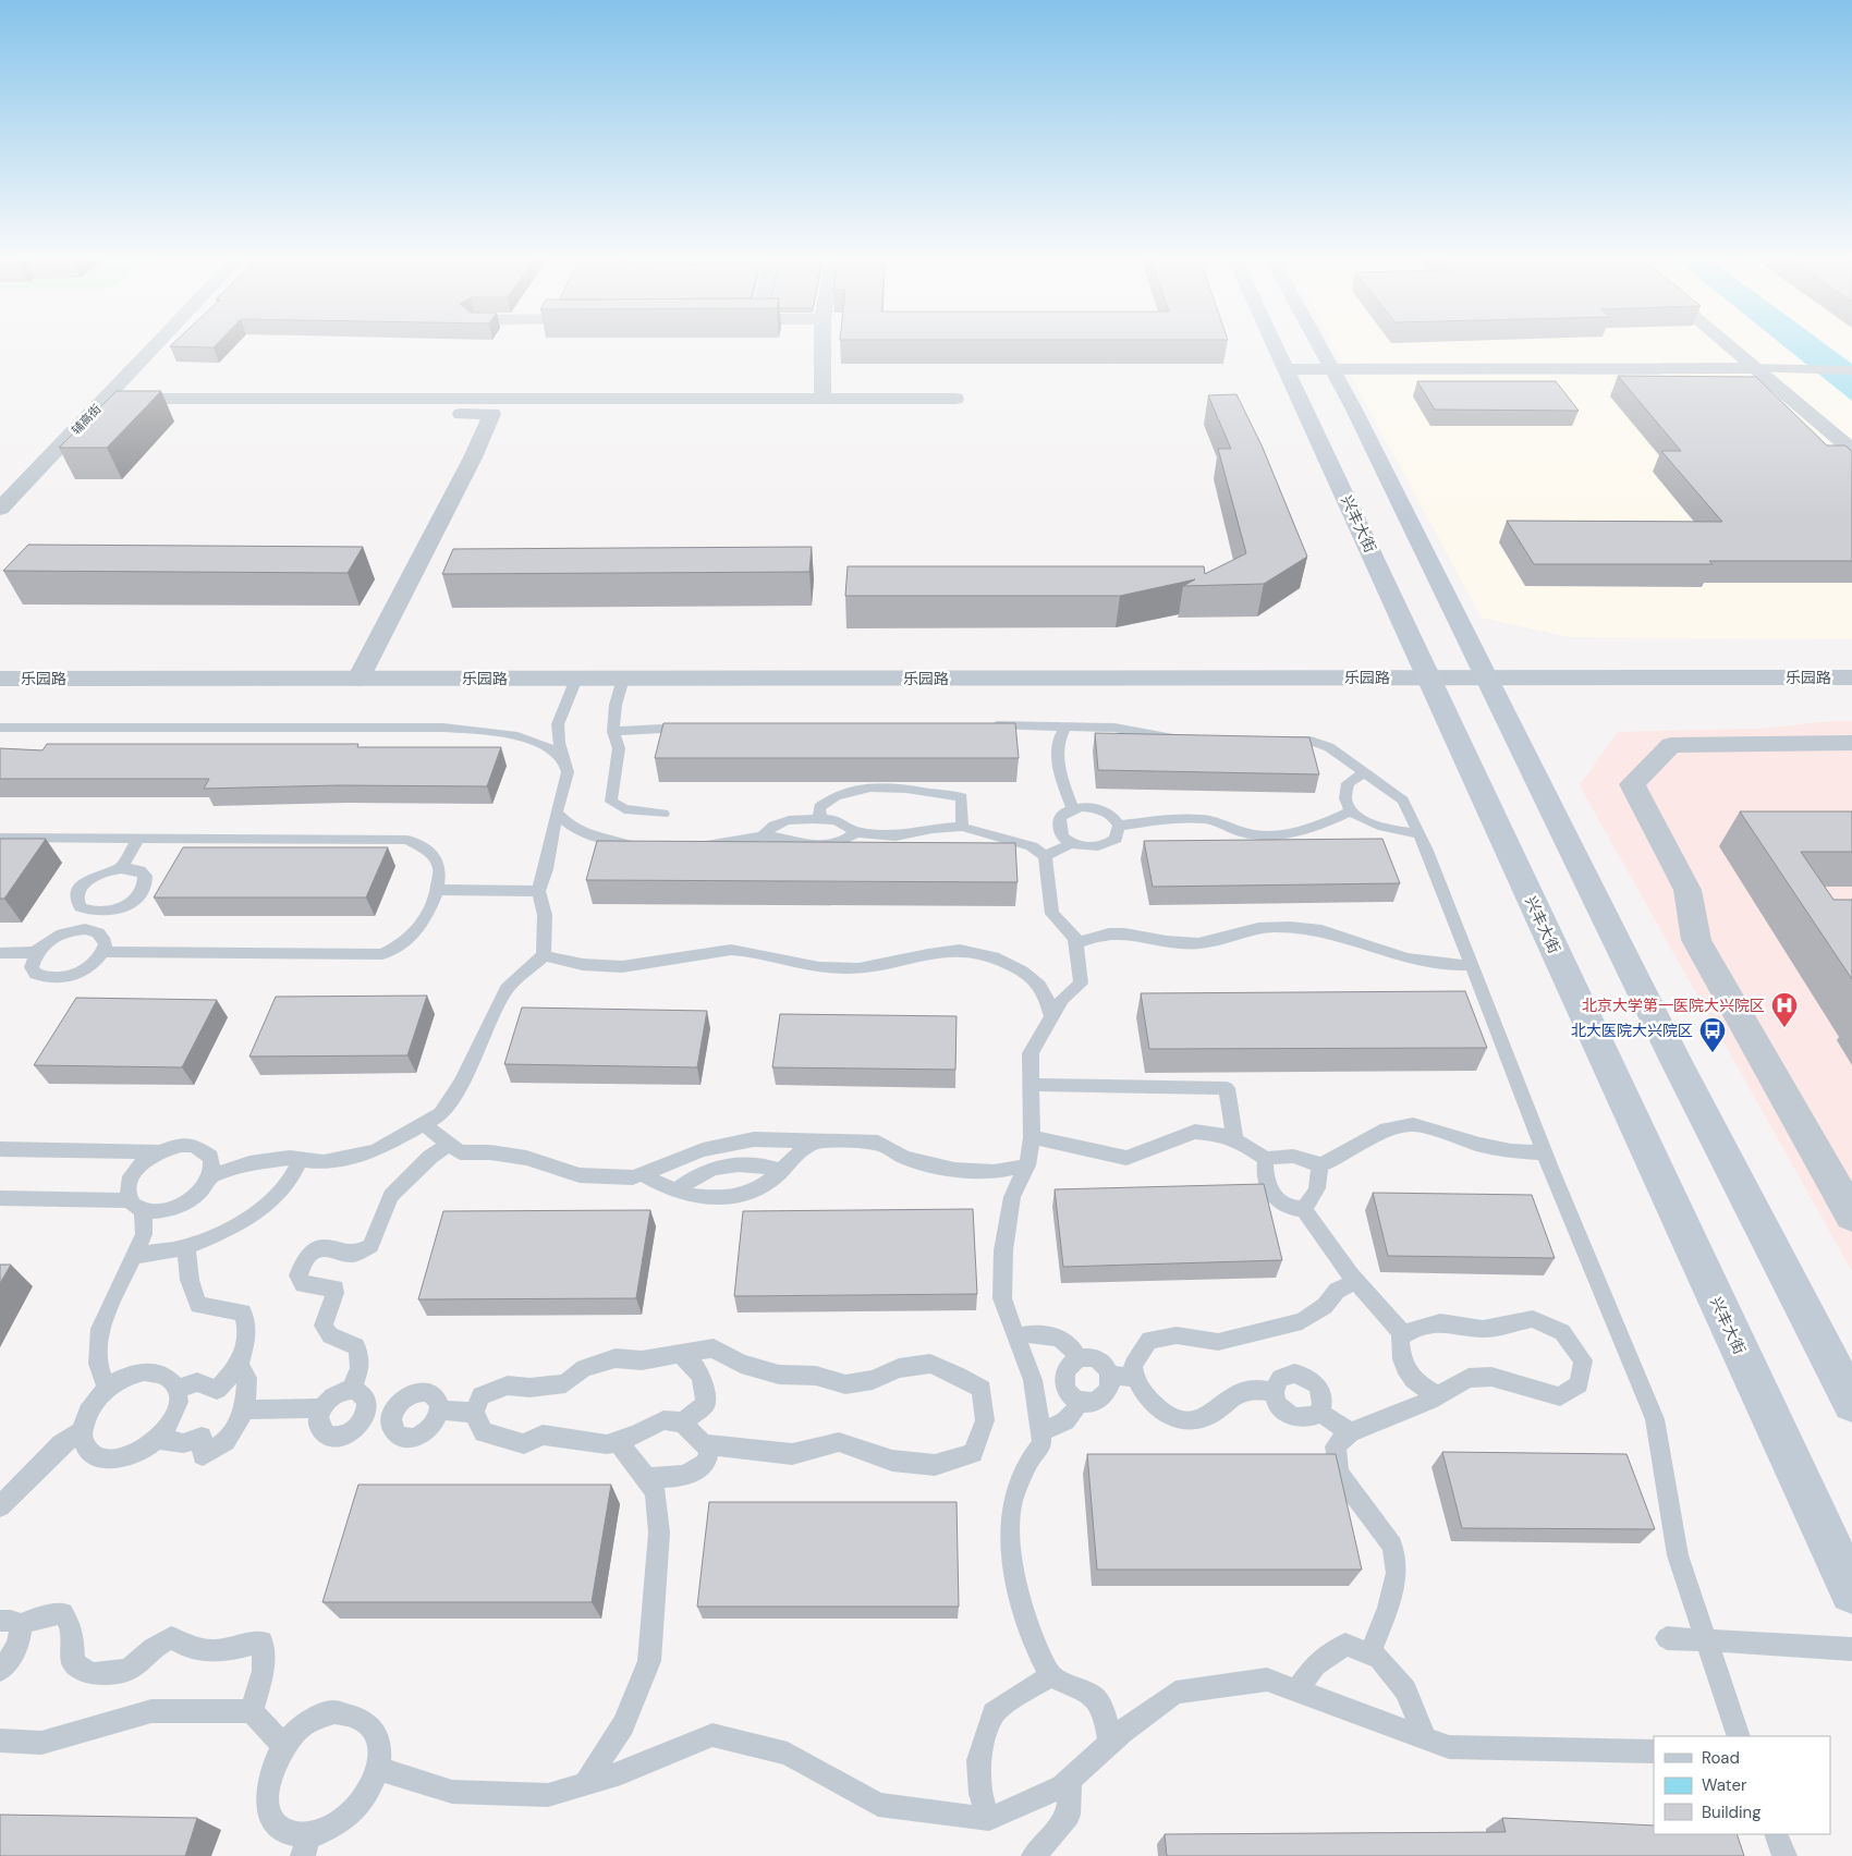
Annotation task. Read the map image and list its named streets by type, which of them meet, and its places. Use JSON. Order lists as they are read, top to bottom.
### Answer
{
  "streets": {
    "main road": ["兴丰大街"],
    "street": ["辅高街", "乐园路"]
  },
  "crossings": [
    ["兴丰大街", "乐园路"]
  ],
  "places": {
    "hospital": ["北京大学第一医院大兴院区"],
    "bus stop": ["北大医院大兴院区"]
  },
  "legend": ["Road", "Water", "Building"]
}
